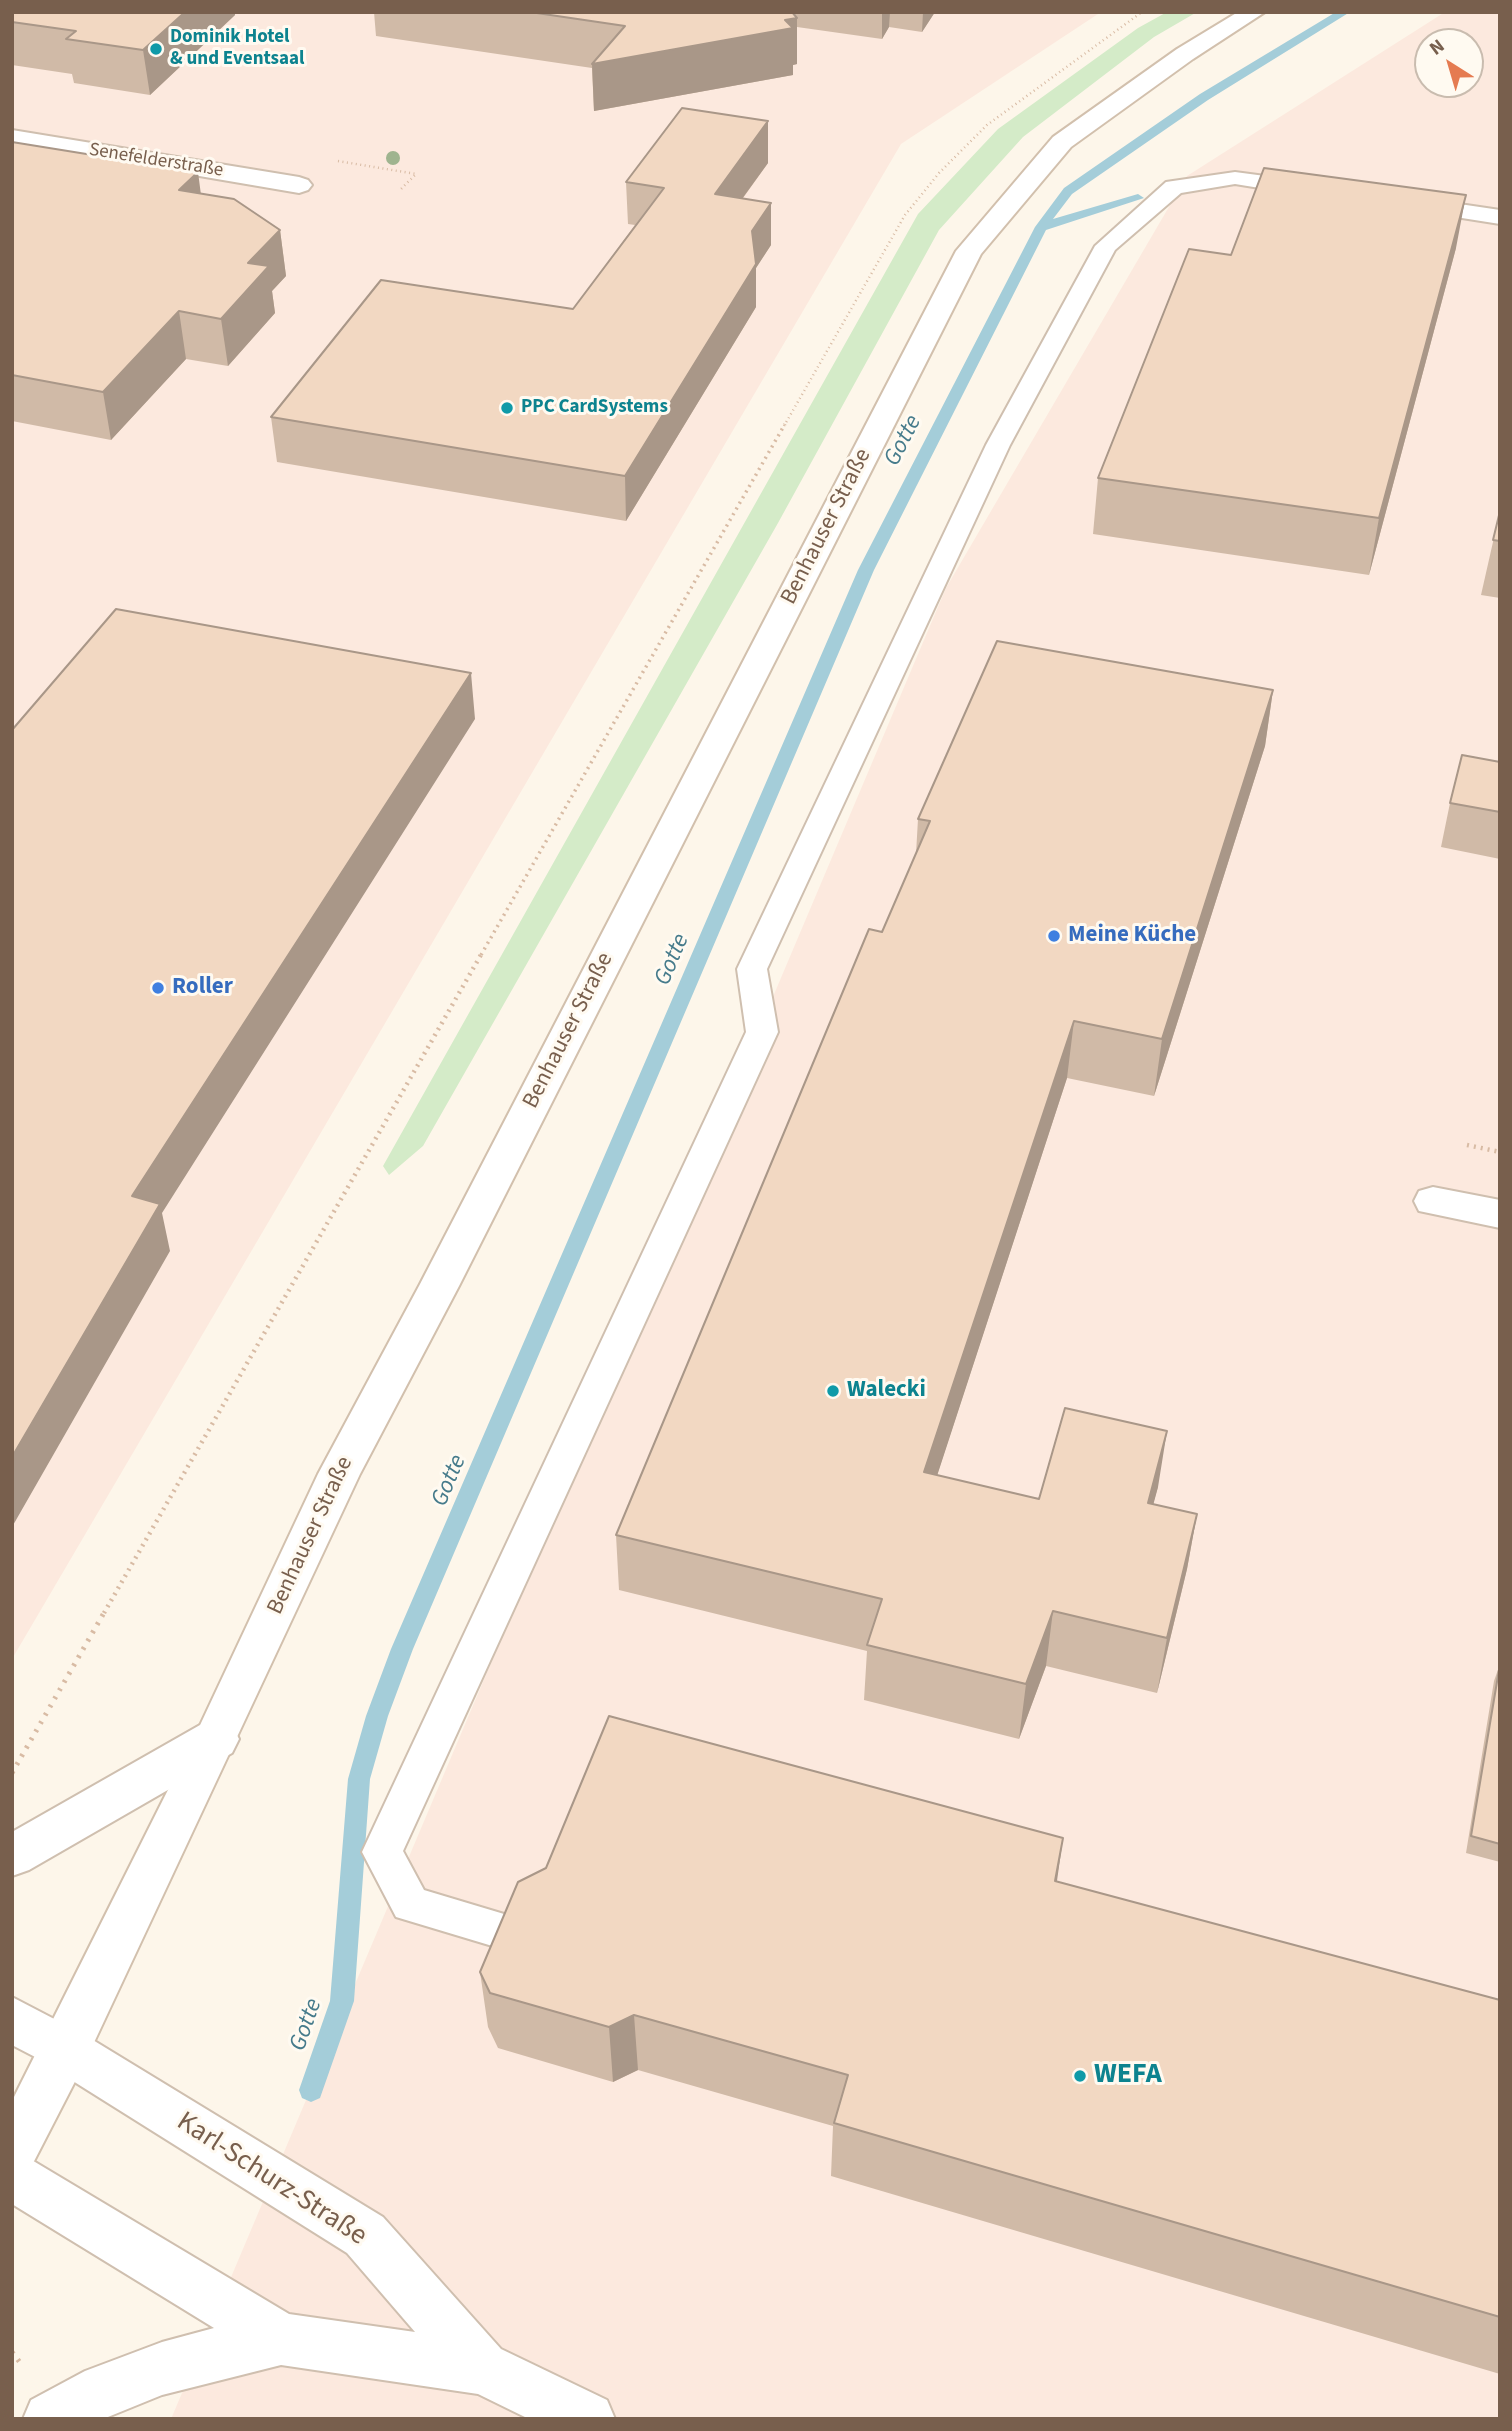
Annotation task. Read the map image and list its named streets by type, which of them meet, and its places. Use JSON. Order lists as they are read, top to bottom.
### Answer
{
  "streets": {
    "main road": ["Senefelderstraße", "Benhauser Straße", "Karl-Schurz-Straße"]
  },
  "crossings": [
    ["Benhauser Straße", "Karl-Schurz-Straße"]
  ],
  "water": ["Gotte"],
  "places": [
    "Dominik Hotel & und Eventsaal",
    "PPC CardSystems",
    "Meine Küche",
    "Roller",
    "Walecki",
    "WEFA"
  ],
  "north": "top left"
}
